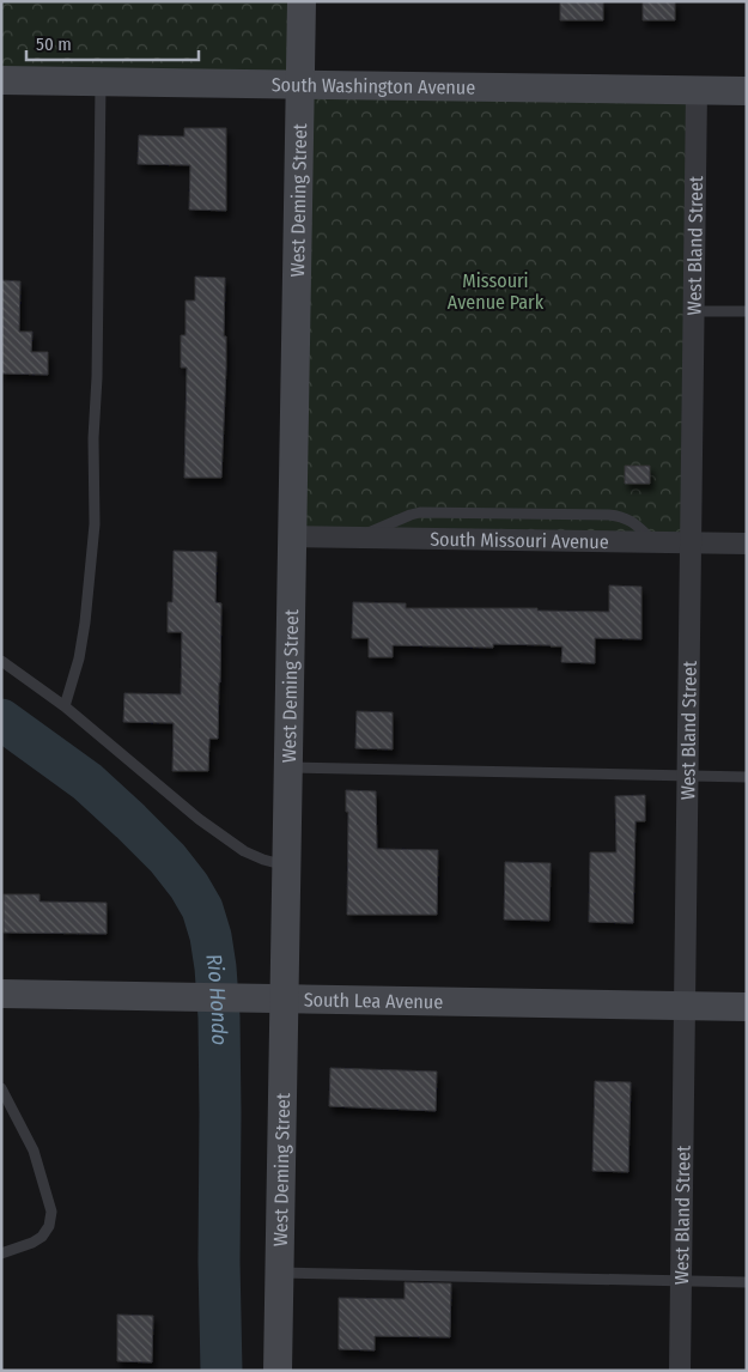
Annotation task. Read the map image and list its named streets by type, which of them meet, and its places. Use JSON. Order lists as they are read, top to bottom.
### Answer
{
  "streets": {
    "street": [
      "South Washington Avenue",
      "West Deming Street",
      "West Bland Street",
      "South Missouri Avenue",
      "South Lea Avenue"
    ]
  },
  "crossings": [
    ["South Washington Avenue", "West Deming Street"],
    ["South Washington Avenue", "West Bland Street"],
    ["West Deming Street", "South Missouri Avenue"],
    ["West Deming Street", "South Lea Avenue"],
    ["West Bland Street", "South Missouri Avenue"],
    ["West Bland Street", "South Lea Avenue"]
  ],
  "water": ["Rio Hondo"],
  "parks": ["Missouri Avenue Park"],
  "scale_bar": "50 m"
}
